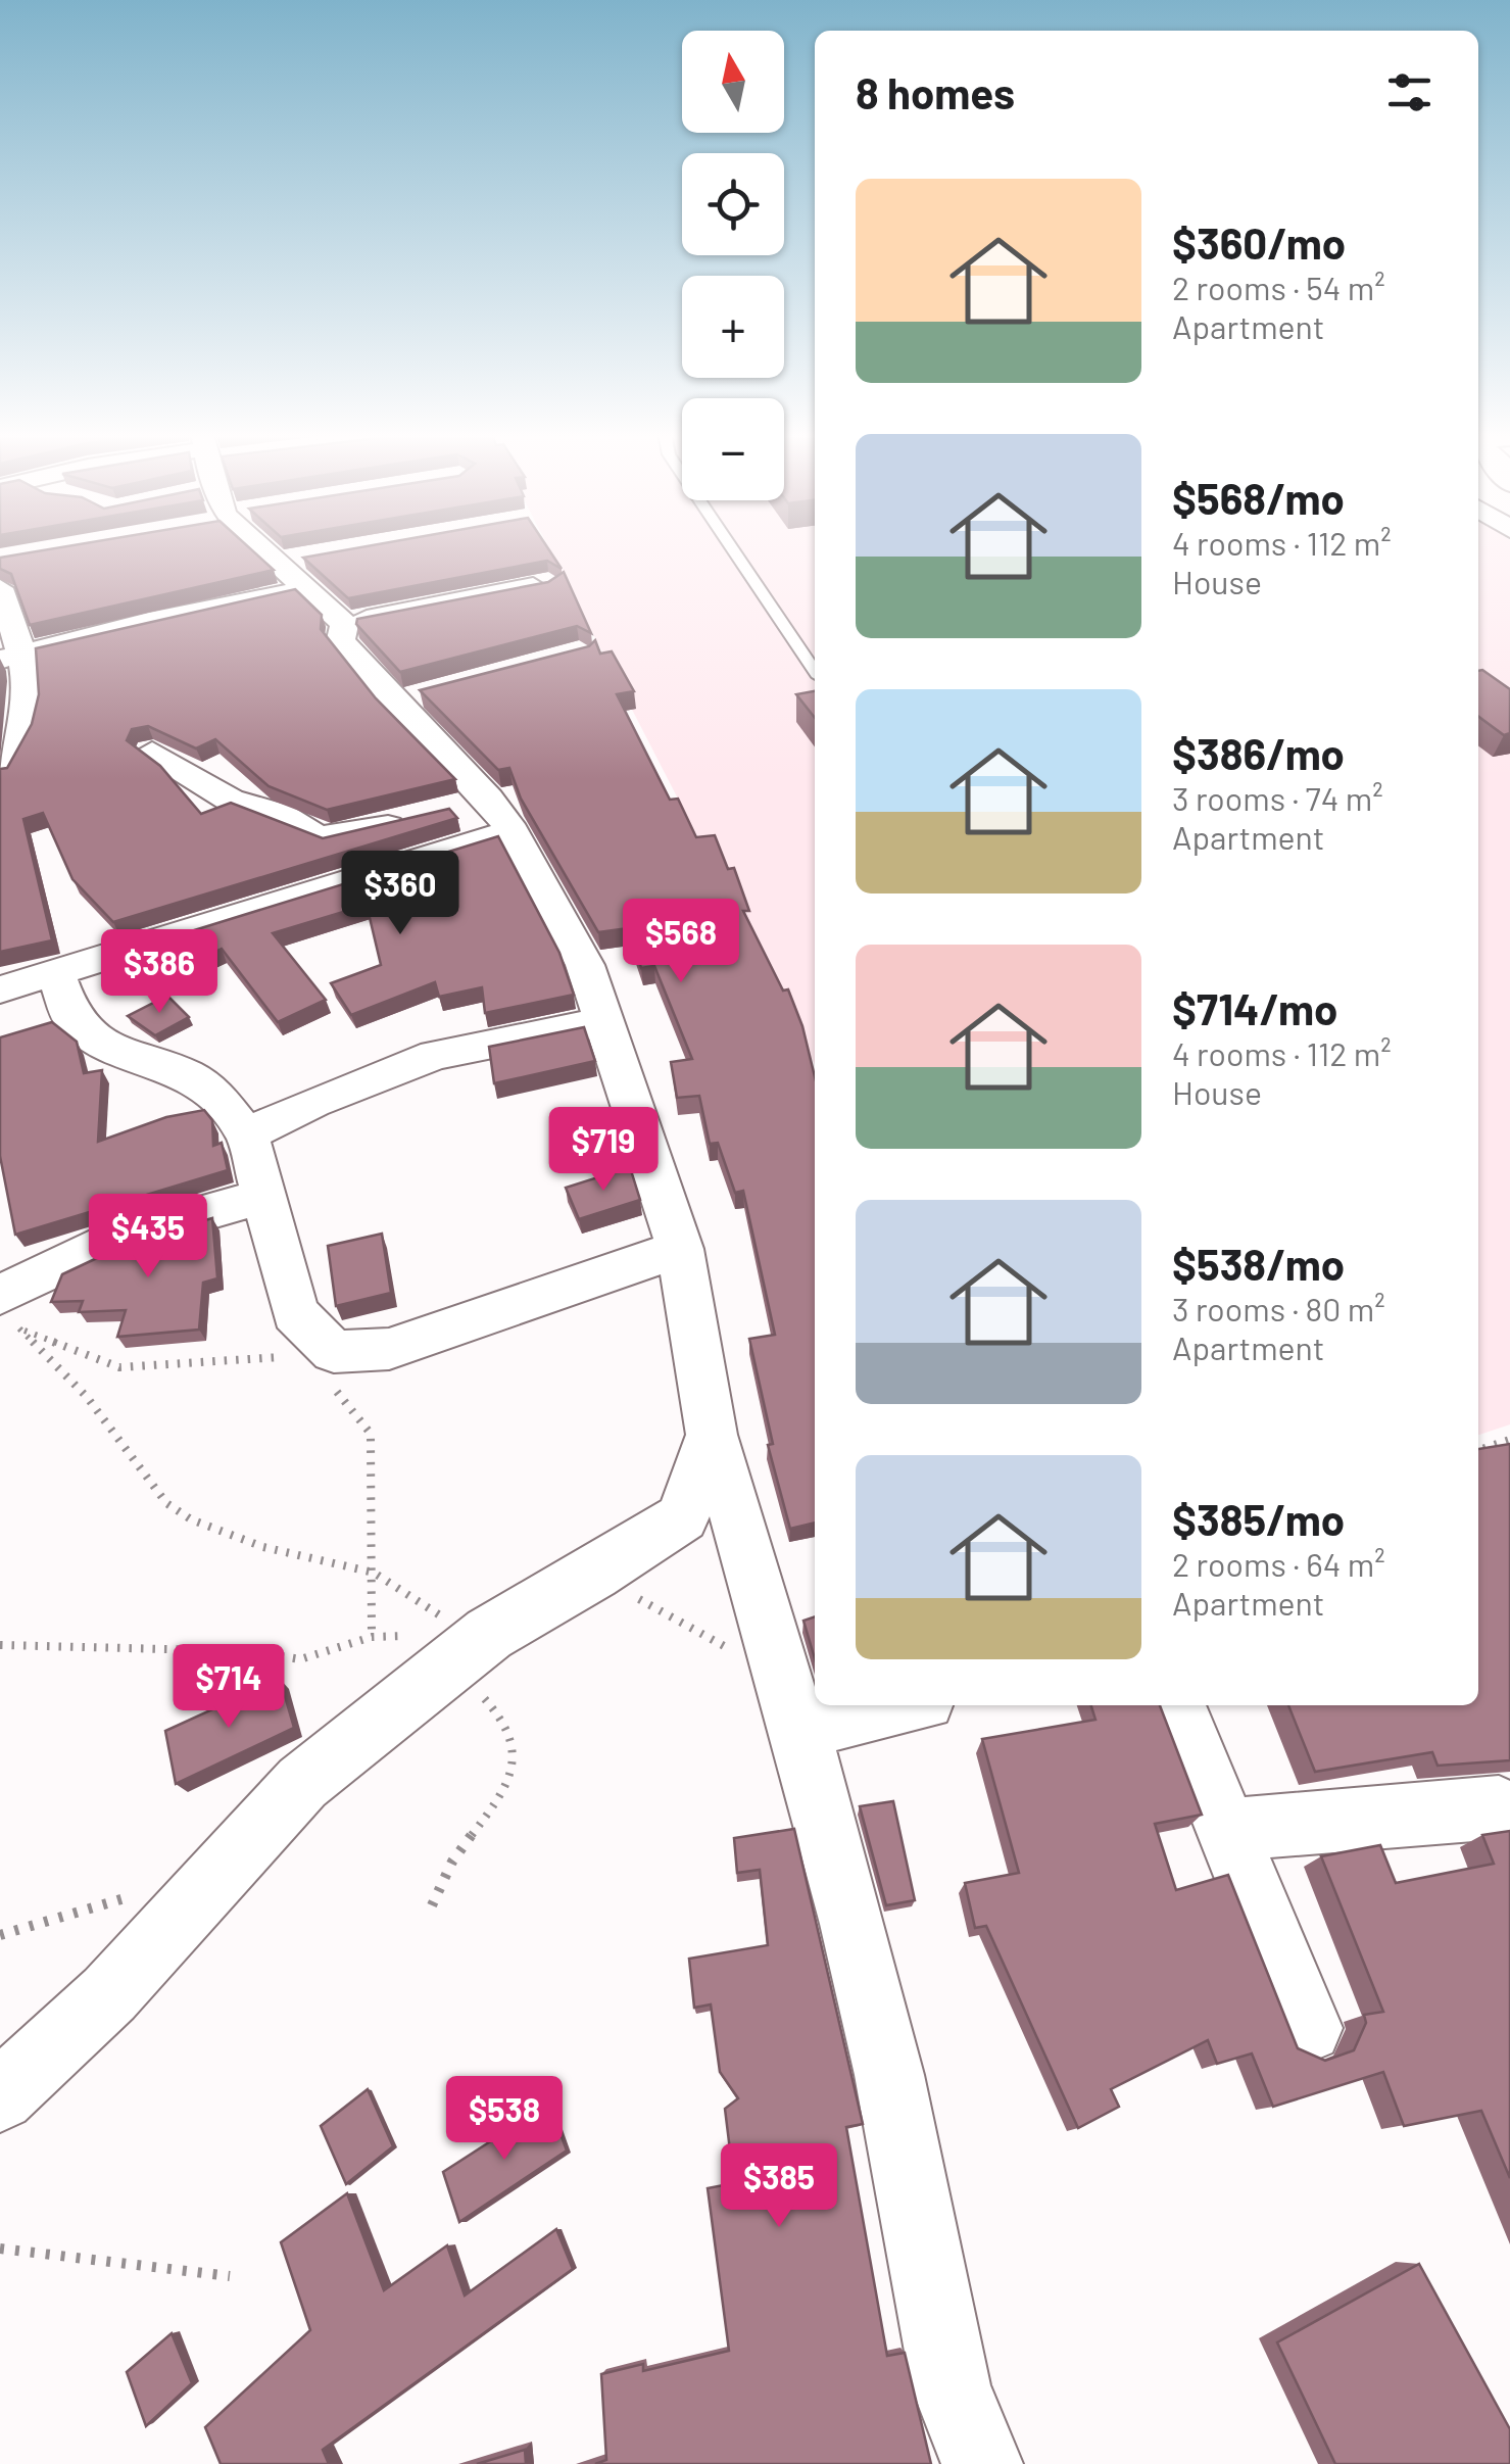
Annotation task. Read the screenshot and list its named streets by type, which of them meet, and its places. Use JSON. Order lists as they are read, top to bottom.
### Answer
{
  "north": "top",
  "page": {
    "map_buttons": ["+", "−"],
    "heading": "8 homes",
    "list": [
      {
        "name": "$360/mo",
        "note": "2 rooms · 54 m² · Apartment"
      },
      {
        "name": "$568/mo",
        "note": "4 rooms · 112 m² · House"
      },
      {
        "name": "$386/mo",
        "note": "3 rooms · 74 m² · Apartment"
      },
      {
        "name": "$714/mo",
        "note": "4 rooms · 112 m² · House"
      },
      {
        "name": "$538/mo",
        "note": "3 rooms · 80 m² · Apartment"
      },
      {
        "name": "$385/mo",
        "note": "2 rooms · 64 m² · Apartment"
      }
    ],
    "price": [
      "$360",
      "$568",
      "$386",
      "$719",
      "$435",
      "$714",
      "$538",
      "$385"
    ]
  }
}
